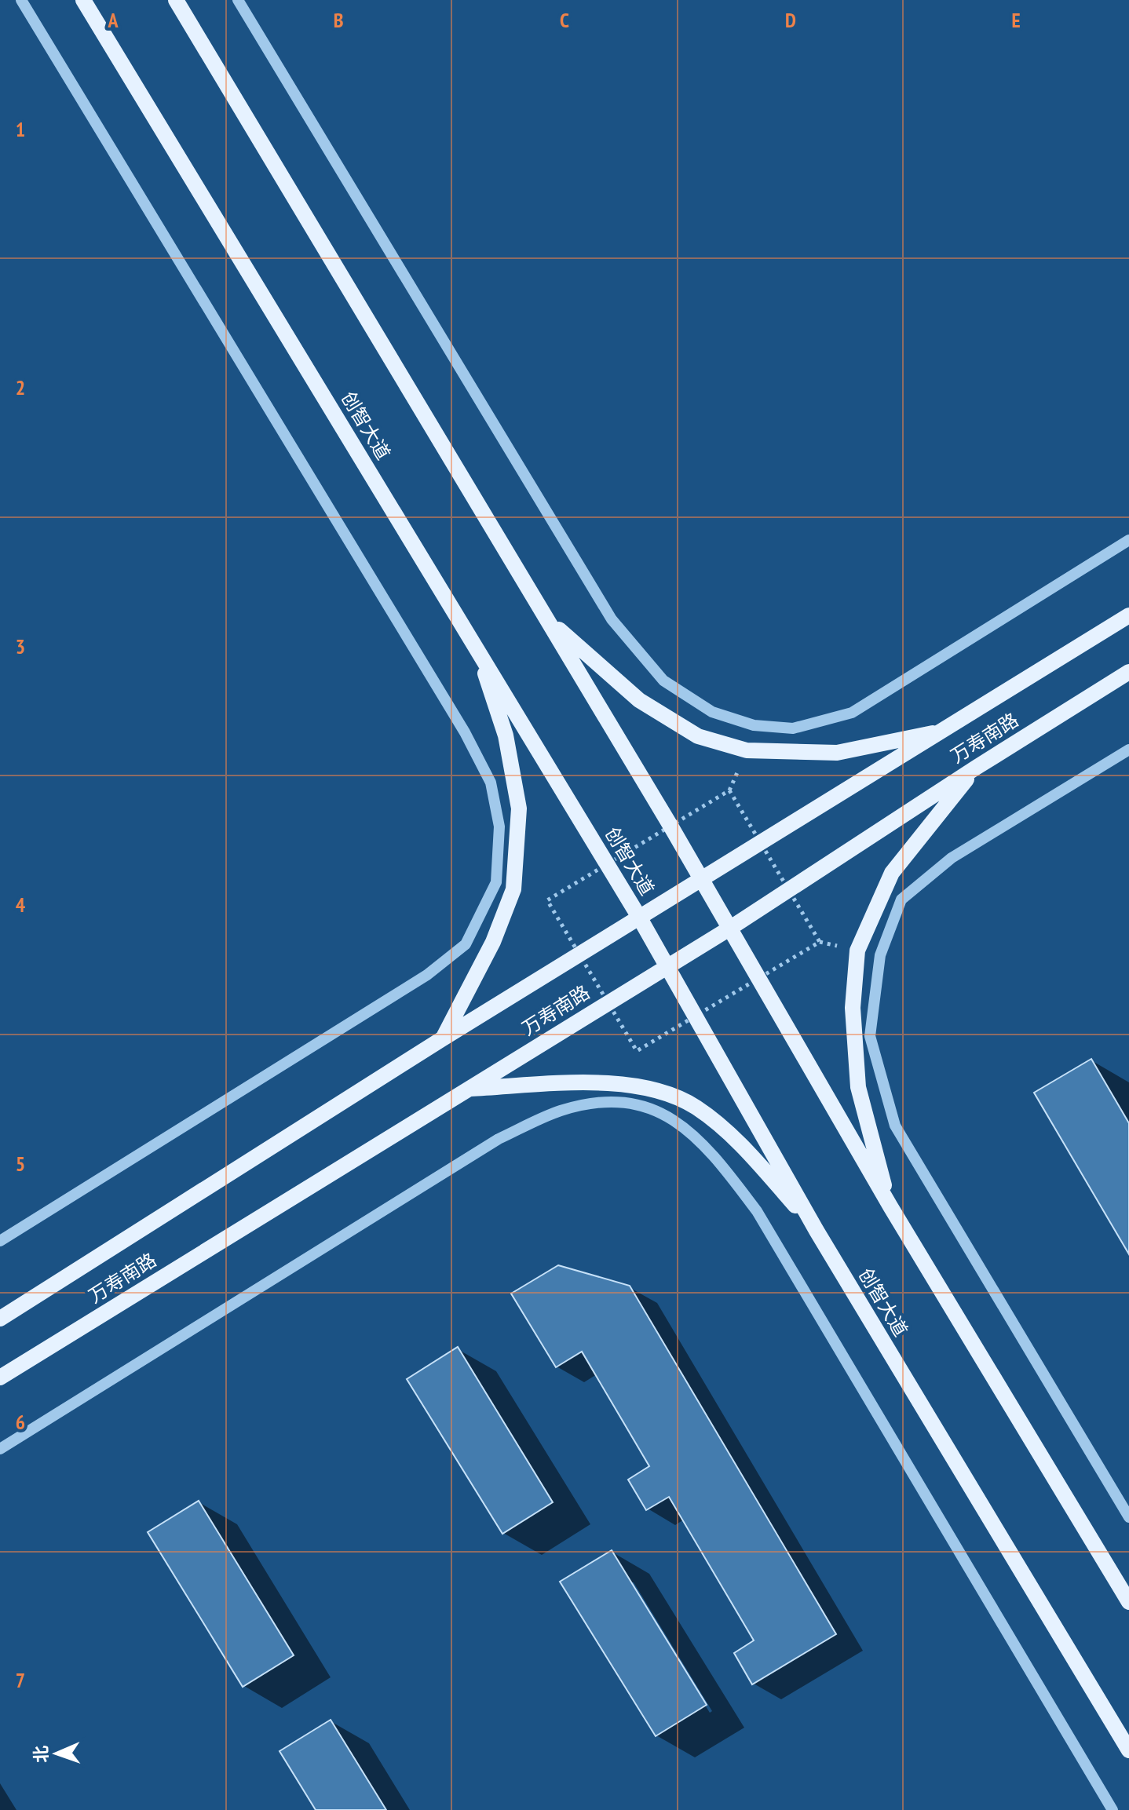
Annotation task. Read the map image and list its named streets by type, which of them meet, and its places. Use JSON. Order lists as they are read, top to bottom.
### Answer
{
  "streets": {
    "main road": ["创智大道", "万寿南路"]
  },
  "crossings": [
    ["创智大道", "万寿南路"]
  ],
  "north": "left",
  "grid": {
    "columns": [
      "A",
      "B",
      "C",
      "D",
      "E"
    ],
    "rows": [
      "1",
      "2",
      "3",
      "4",
      "5",
      "6",
      "7"
    ]
  }
}
